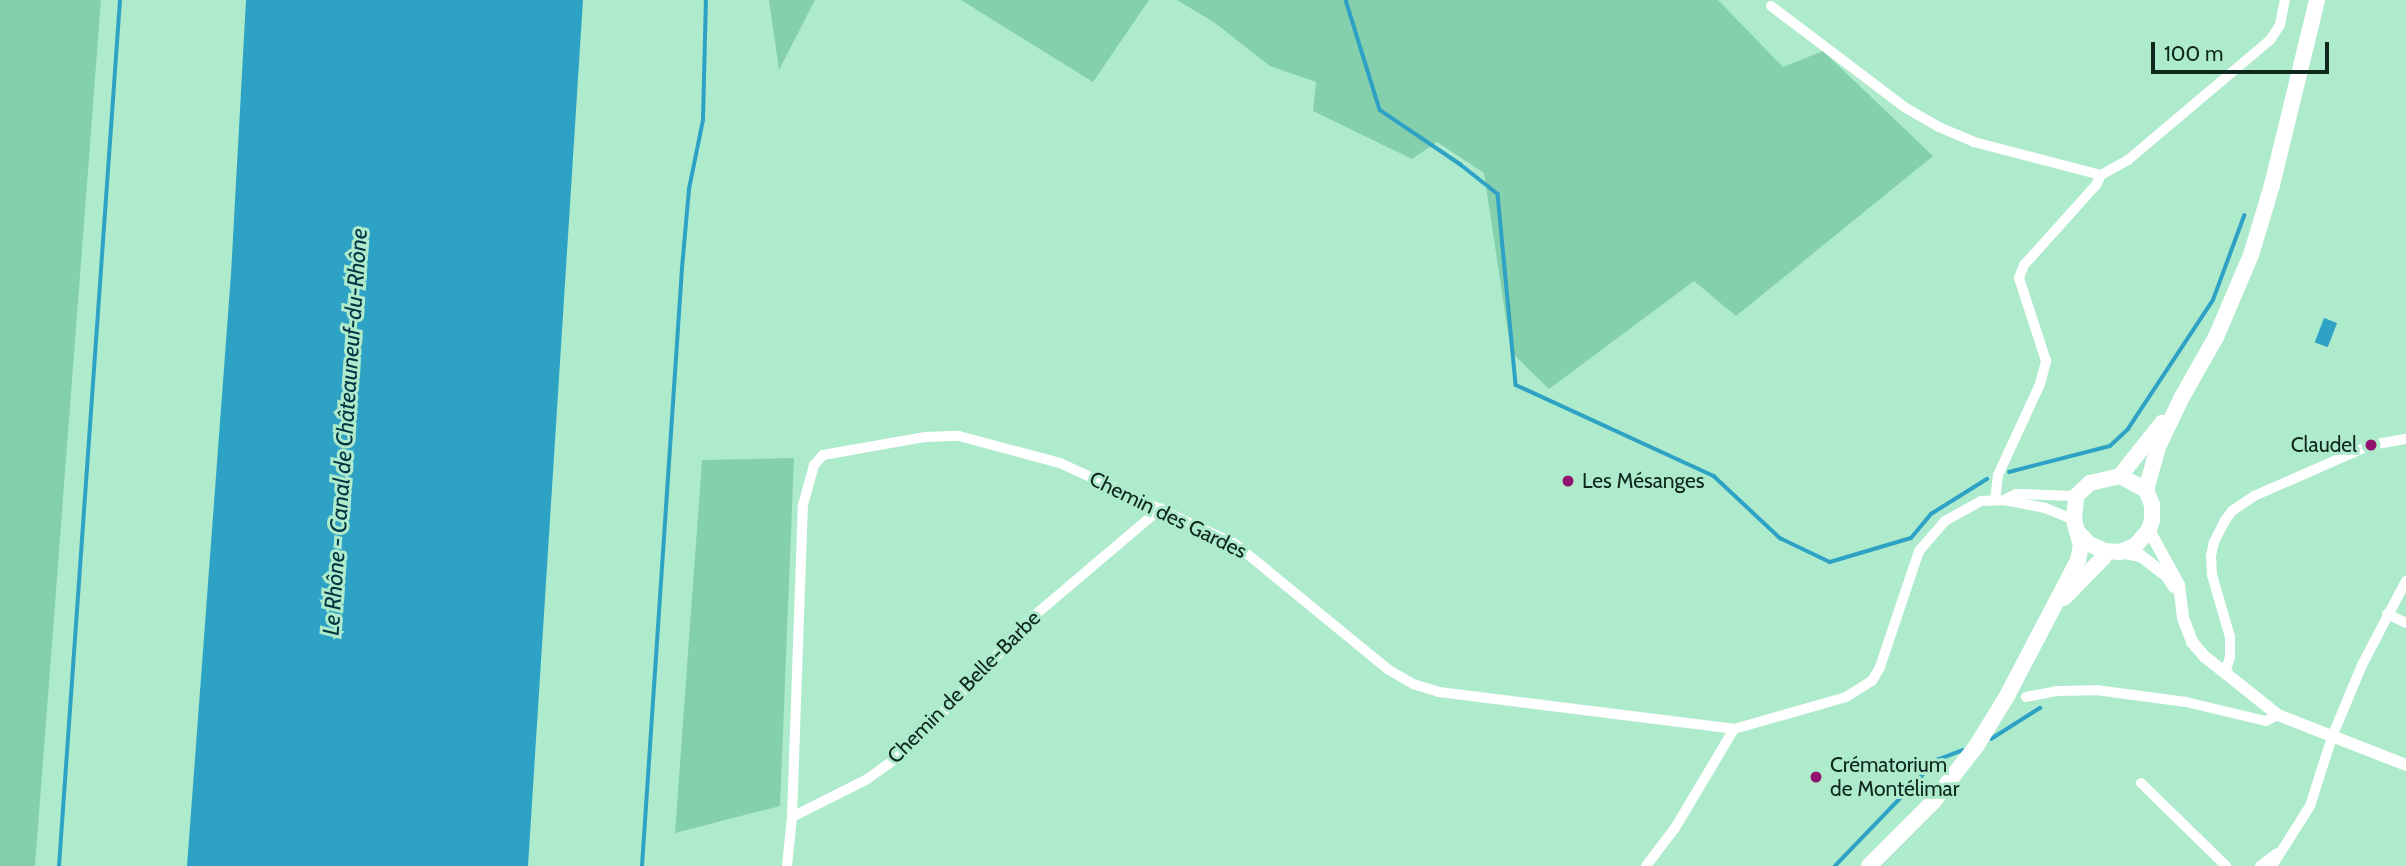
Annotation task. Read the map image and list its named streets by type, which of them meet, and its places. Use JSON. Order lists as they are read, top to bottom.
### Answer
{
  "streets": {
    "street": ["Chemin des Gardes", "Chemin de Belle-Barbe"]
  },
  "crossings": [
    ["Chemin des Gardes", "Chemin de Belle-Barbe"]
  ],
  "water": ["Le Rhône - Canal de Châteauneuf-du-Rhône"],
  "places": ["Claudel", "Les Mésanges", "Crématorium de Montélimar"],
  "scale_bar": "100 m"
}
